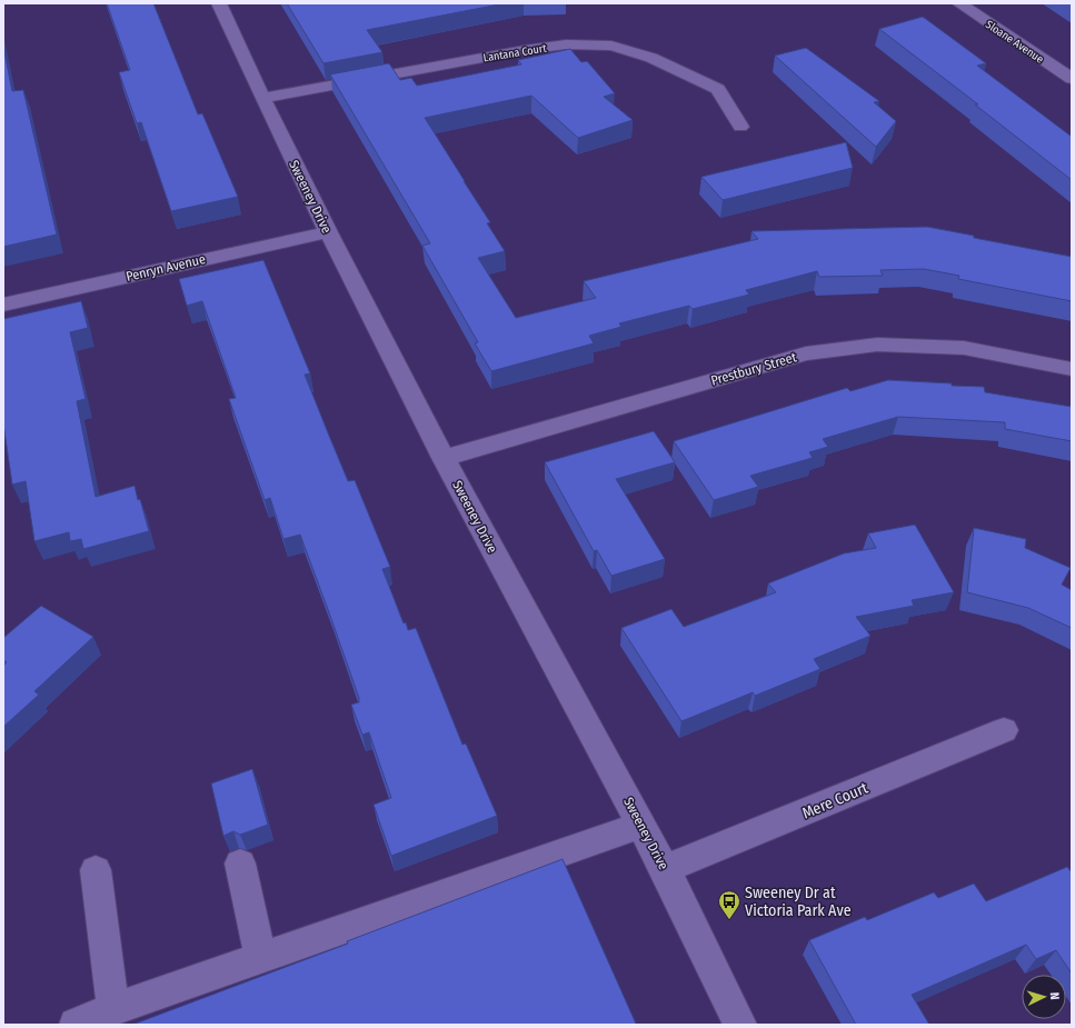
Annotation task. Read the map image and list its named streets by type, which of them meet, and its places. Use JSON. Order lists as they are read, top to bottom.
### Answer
{
  "streets": {
    "street": [
      "Sloane Avenue",
      "Lantana Court",
      "Sweeney Drive",
      "Penryn Avenue",
      "Prestbury Street",
      "Mere Court"
    ]
  },
  "crossings": [
    ["Lantana Court", "Sweeney Drive"],
    ["Sweeney Drive", "Penryn Avenue"],
    ["Sweeney Drive", "Prestbury Street"],
    ["Sweeney Drive", "Mere Court"]
  ],
  "places": {
    "bus stop": ["Sweeney Dr at Victoria Park Ave"]
  },
  "north": "right"
}
